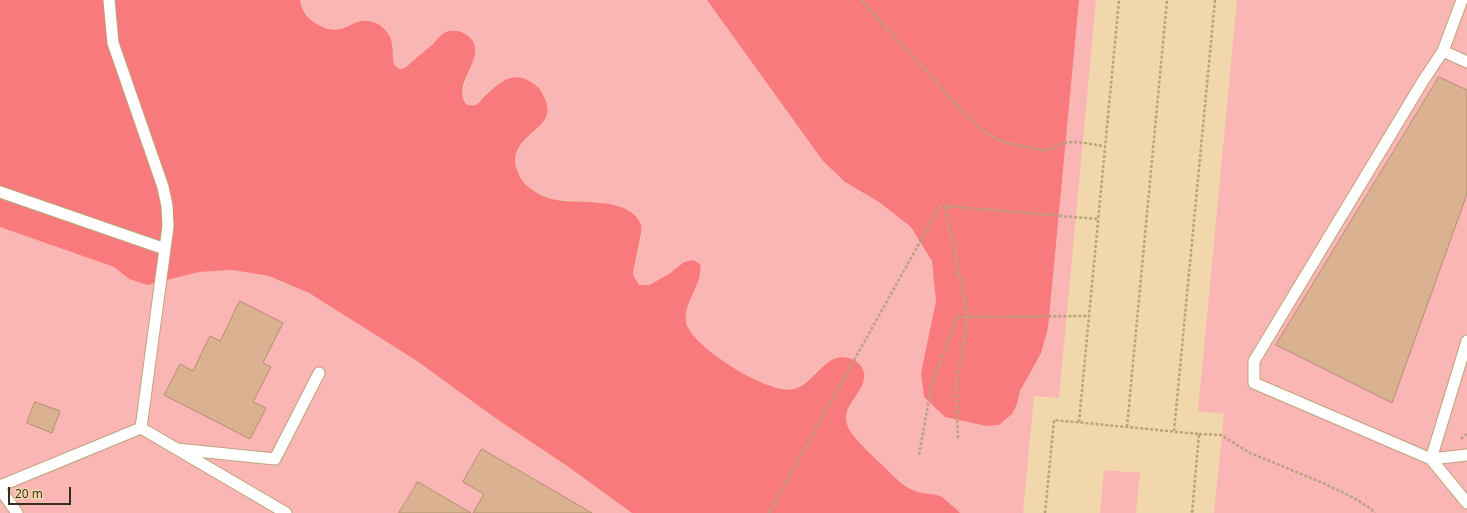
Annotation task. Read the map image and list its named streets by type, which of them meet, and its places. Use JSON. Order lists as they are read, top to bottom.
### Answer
{
  "scale_bar": "20 m"
}
